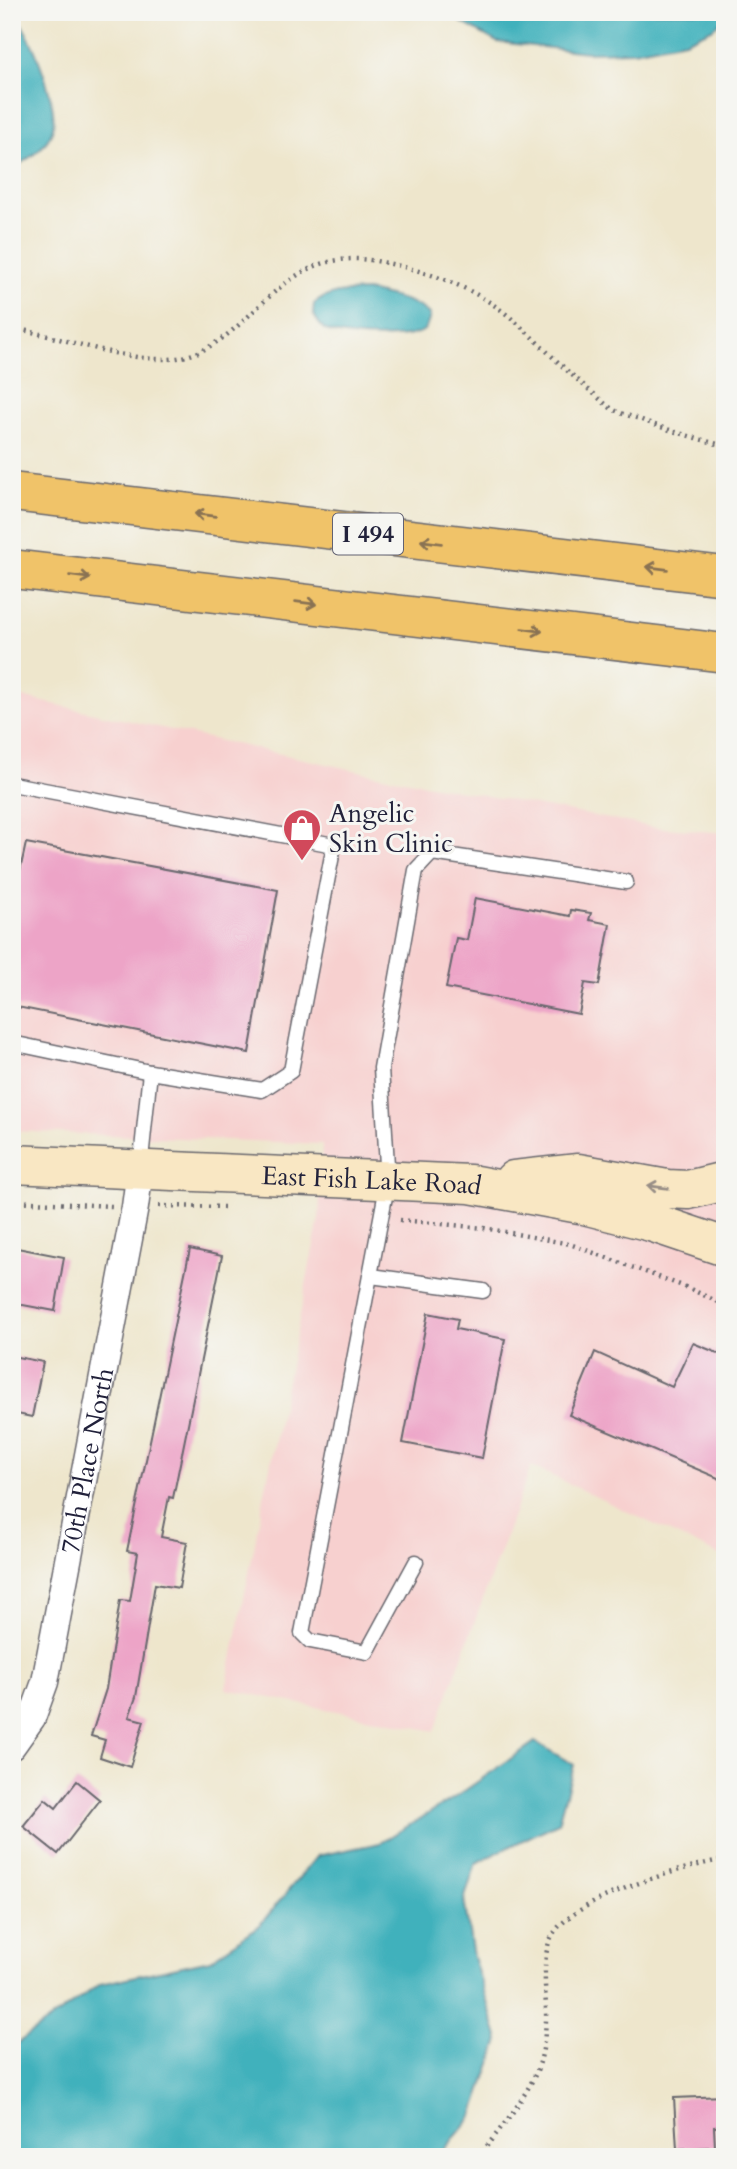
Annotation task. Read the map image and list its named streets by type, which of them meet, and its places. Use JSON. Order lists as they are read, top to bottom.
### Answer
{
  "streets": {
    "highway": ["I 494"],
    "street": ["East Fish Lake Road", "70th Place North"]
  },
  "crossings": [
    ["East Fish Lake Road", "70th Place North"]
  ],
  "places": {
    "shop": ["Angelic Skin Clinic"]
  }
}
